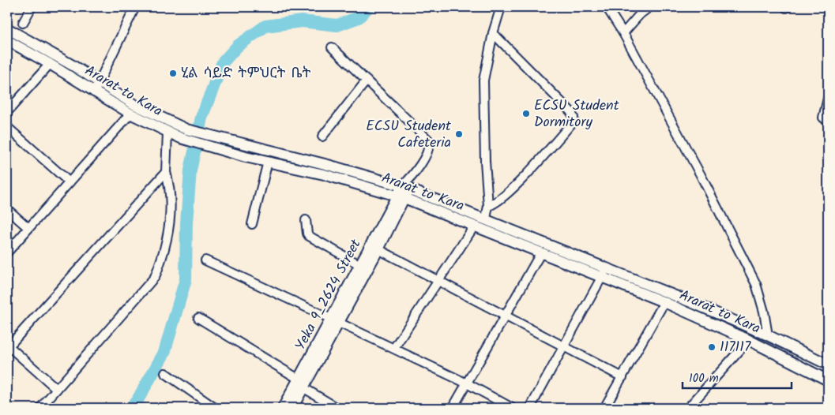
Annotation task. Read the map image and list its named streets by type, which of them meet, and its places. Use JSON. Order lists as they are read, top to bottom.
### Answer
{
  "streets": {
    "main road": ["Ararat to Kara", "Yeka 9_2624 Street"]
  },
  "crossings": [
    ["Ararat to Kara", "Yeka 9_2624 Street"]
  ],
  "places": [
    "ሂል ሳይድ ትምህርት ቤት",
    "ECSU Student Dormitory",
    "ECSU Student Cafeteria",
    "117117"
  ],
  "scale_bar": "100 m"
}
